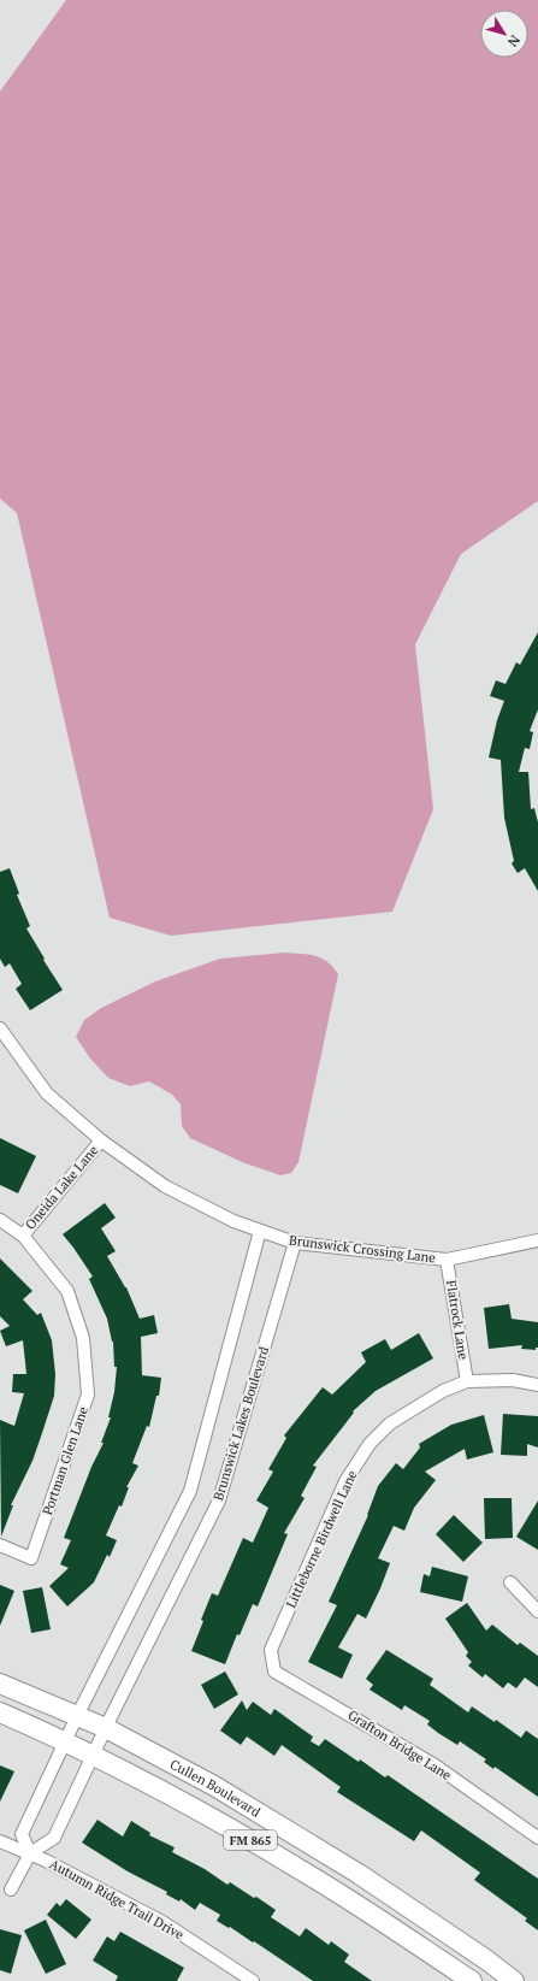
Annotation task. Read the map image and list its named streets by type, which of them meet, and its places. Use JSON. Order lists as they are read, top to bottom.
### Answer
{
  "streets": {
    "main road": ["Cullen Boulevard", "FM 865"],
    "street": [
      "Oneida Lake Lane",
      "Brunswick Crossing Lane",
      "Flatrock Lane",
      "Brunswick Lakes Boulevard",
      "Portman Glen Lane",
      "Littleborne Birdwell Lane",
      "Grafton Bridge Lane",
      "Autumn Ridge Trail Drive"
    ]
  },
  "crossings": [
    ["Oneida Lake Lane", "Brunswick Crossing Lane"],
    ["Oneida Lake Lane", "Portman Glen Lane"],
    ["Brunswick Crossing Lane", "Flatrock Lane"],
    ["Brunswick Crossing Lane", "Brunswick Lakes Boulevard"],
    ["Flatrock Lane", "Littleborne Birdwell Lane"],
    ["Brunswick Lakes Boulevard", "Cullen Boulevard"],
    ["Brunswick Lakes Boulevard", "Autumn Ridge Trail Drive"],
    ["Littleborne Birdwell Lane", "Grafton Bridge Lane"]
  ],
  "north": "bottom right"
}
